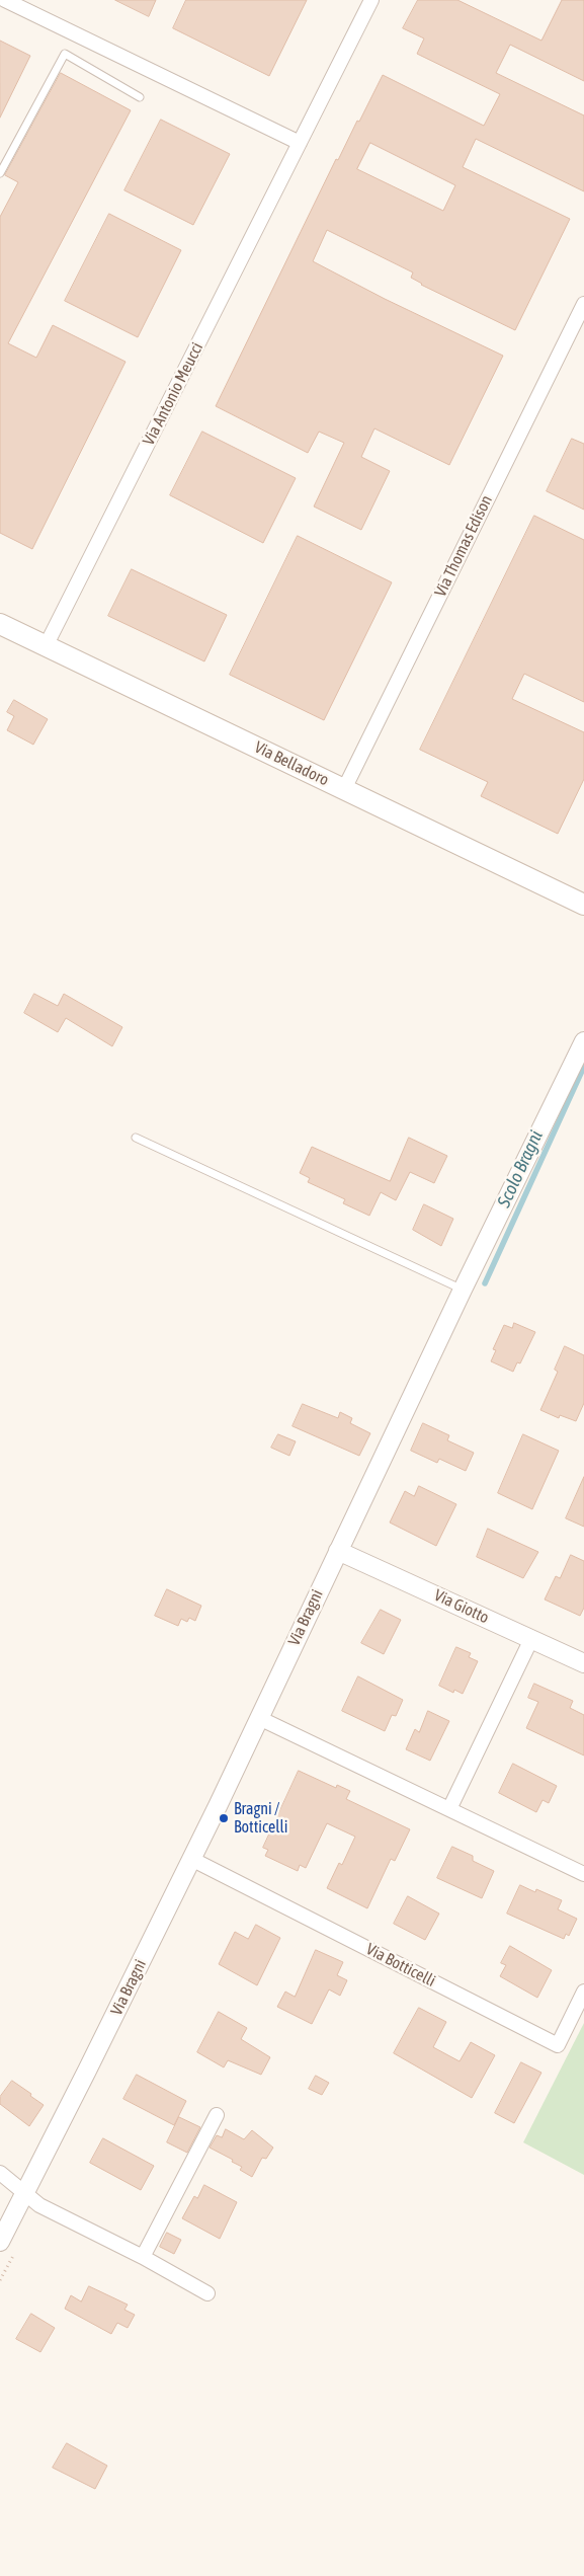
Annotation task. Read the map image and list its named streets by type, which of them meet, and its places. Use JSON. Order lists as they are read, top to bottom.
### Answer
{
  "streets": {
    "main road": ["Via Belladoro"],
    "street": [
      "Via Antonio Meucci",
      "Via Thomas Edison",
      "Via Giotto",
      "Via Bragni",
      "Via Botticelli"
    ]
  },
  "crossings": [
    ["Via Antonio Meucci", "Via Belladoro"],
    ["Via Thomas Edison", "Via Belladoro"],
    ["Via Giotto", "Via Bragni"],
    ["Via Bragni", "Via Botticelli"]
  ],
  "water": ["Scolo Bragni"],
  "places": ["Bragni / Botticelli"]
}
